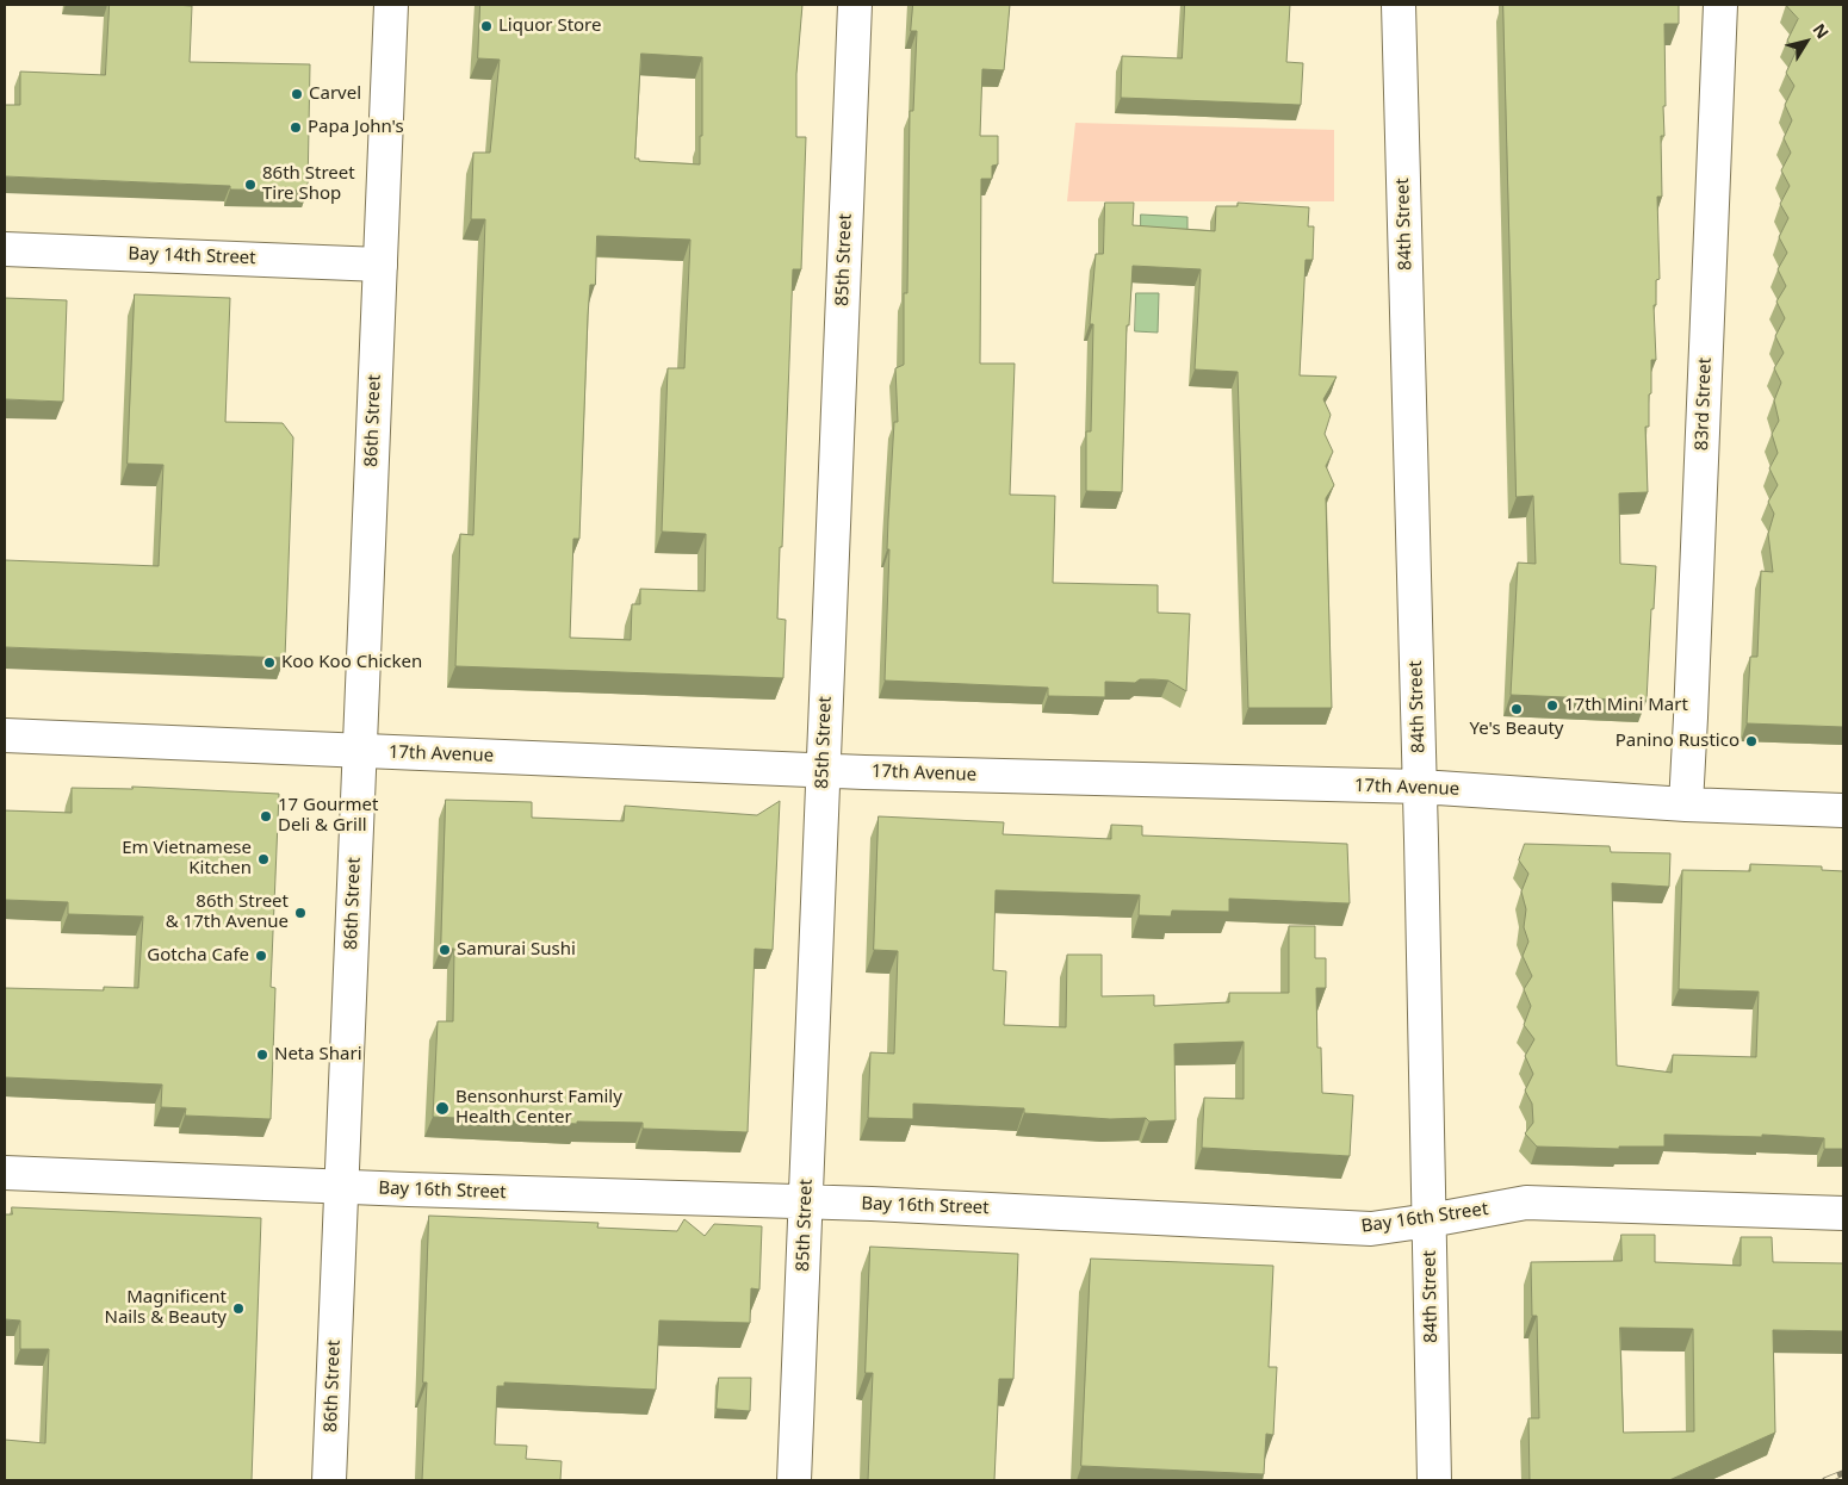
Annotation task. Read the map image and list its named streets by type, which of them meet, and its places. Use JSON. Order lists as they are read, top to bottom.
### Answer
{
  "streets": {
    "street": [
      "84th Street",
      "Bay 14th Street",
      "85th Street",
      "83rd Street",
      "86th Street",
      "17th Avenue",
      "Bay 16th Street"
    ]
  },
  "crossings": [
    ["84th Street", "17th Avenue"],
    ["84th Street", "Bay 16th Street"],
    ["Bay 14th Street", "86th Street"],
    ["85th Street", "17th Avenue"],
    ["85th Street", "Bay 16th Street"],
    ["83rd Street", "17th Avenue"],
    ["86th Street", "17th Avenue"],
    ["86th Street", "Bay 16th Street"]
  ],
  "places": [
    "Liquor Store",
    "Carvel",
    "Papa John's",
    "86th Street Tire Shop",
    "Koo Koo Chicken",
    "17th Mini Mart",
    "Ye's Beauty",
    "Panino Rustico",
    "17 Gourmet Deli & Grill",
    "Em Vietnamese Kitchen",
    "86th Street & 17th Avenue",
    "Samurai Sushi",
    "Gotcha Cafe",
    "Neta Shari",
    "Bensonhurst Family Health Center",
    "Magnificent Nails & Beauty"
  ],
  "north": "top right"
}
